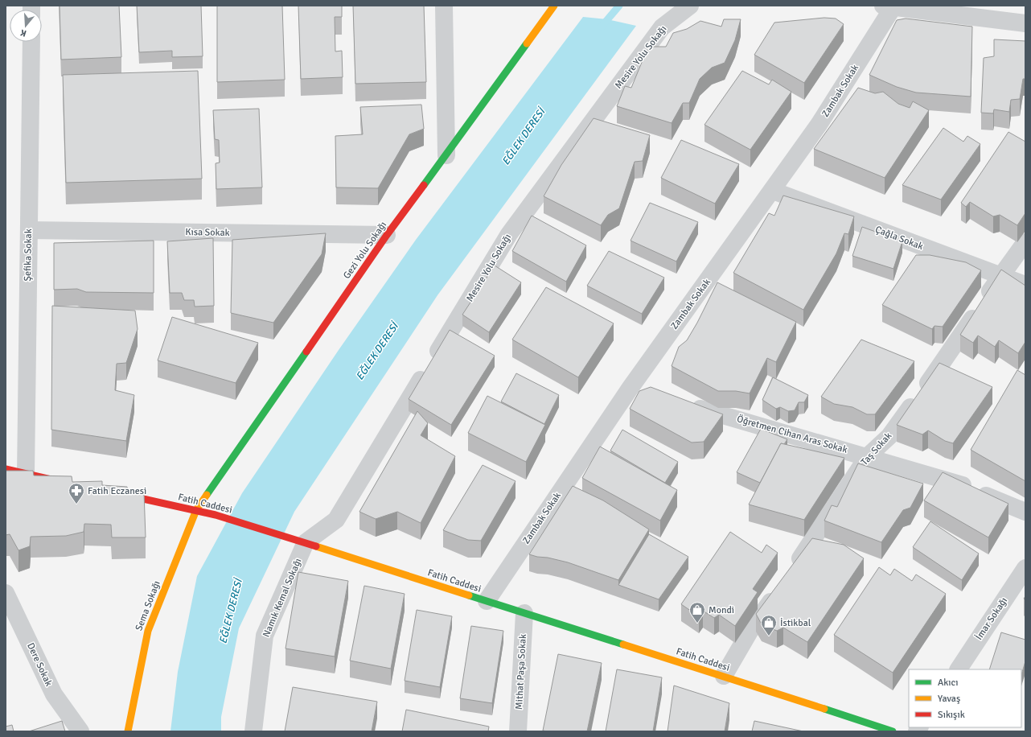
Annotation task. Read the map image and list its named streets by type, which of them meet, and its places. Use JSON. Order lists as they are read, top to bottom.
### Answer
{
  "streets": {
    "street": [
      "Mesire Yolu Sokağı",
      "Zambak Sokak",
      "Kısa Sokak",
      "Çağla Sokak",
      "Gezi Yolu Sokağı",
      "Şefika Sokak",
      "Öğretmen Cihan Aras Sokak",
      "Taş Sokak",
      "Fatih Caddesi",
      "Namık Kemal Sokağı",
      "Sema Sokağı",
      "İmar Sokağı",
      "Dere Sokak",
      "Mithat Paşa Sokak"
    ]
  },
  "crossings": [
    ["Mesire Yolu Sokağı", "Fatih Caddesi"],
    ["Mesire Yolu Sokağı", "Namık Kemal Sokağı"],
    ["Zambak Sokak", "Çağla Sokak"],
    ["Zambak Sokak", "Fatih Caddesi"],
    ["Kısa Sokak", "Gezi Yolu Sokağı"],
    ["Kısa Sokak", "Şefika Sokak"],
    ["Çağla Sokak", "Taş Sokak"],
    ["Gezi Yolu Sokağı", "Fatih Caddesi"],
    ["Gezi Yolu Sokağı", "Sema Sokağı"],
    ["Öğretmen Cihan Aras Sokak", "Taş Sokak"],
    ["Fatih Caddesi", "Namık Kemal Sokağı"],
    ["Fatih Caddesi", "Sema Sokağı"],
    ["Fatih Caddesi", "Mithat Paşa Sokak"]
  ],
  "water": ["EĞLEK DERESİ"],
  "places": {
    "pharmacy": ["Fatih Eczanesi"],
    "shop": ["Mondi", "İstikbal"]
  },
  "legend": ["Akıcı", "Yavaş", "Sıkışık"],
  "north": "bottom"
}
